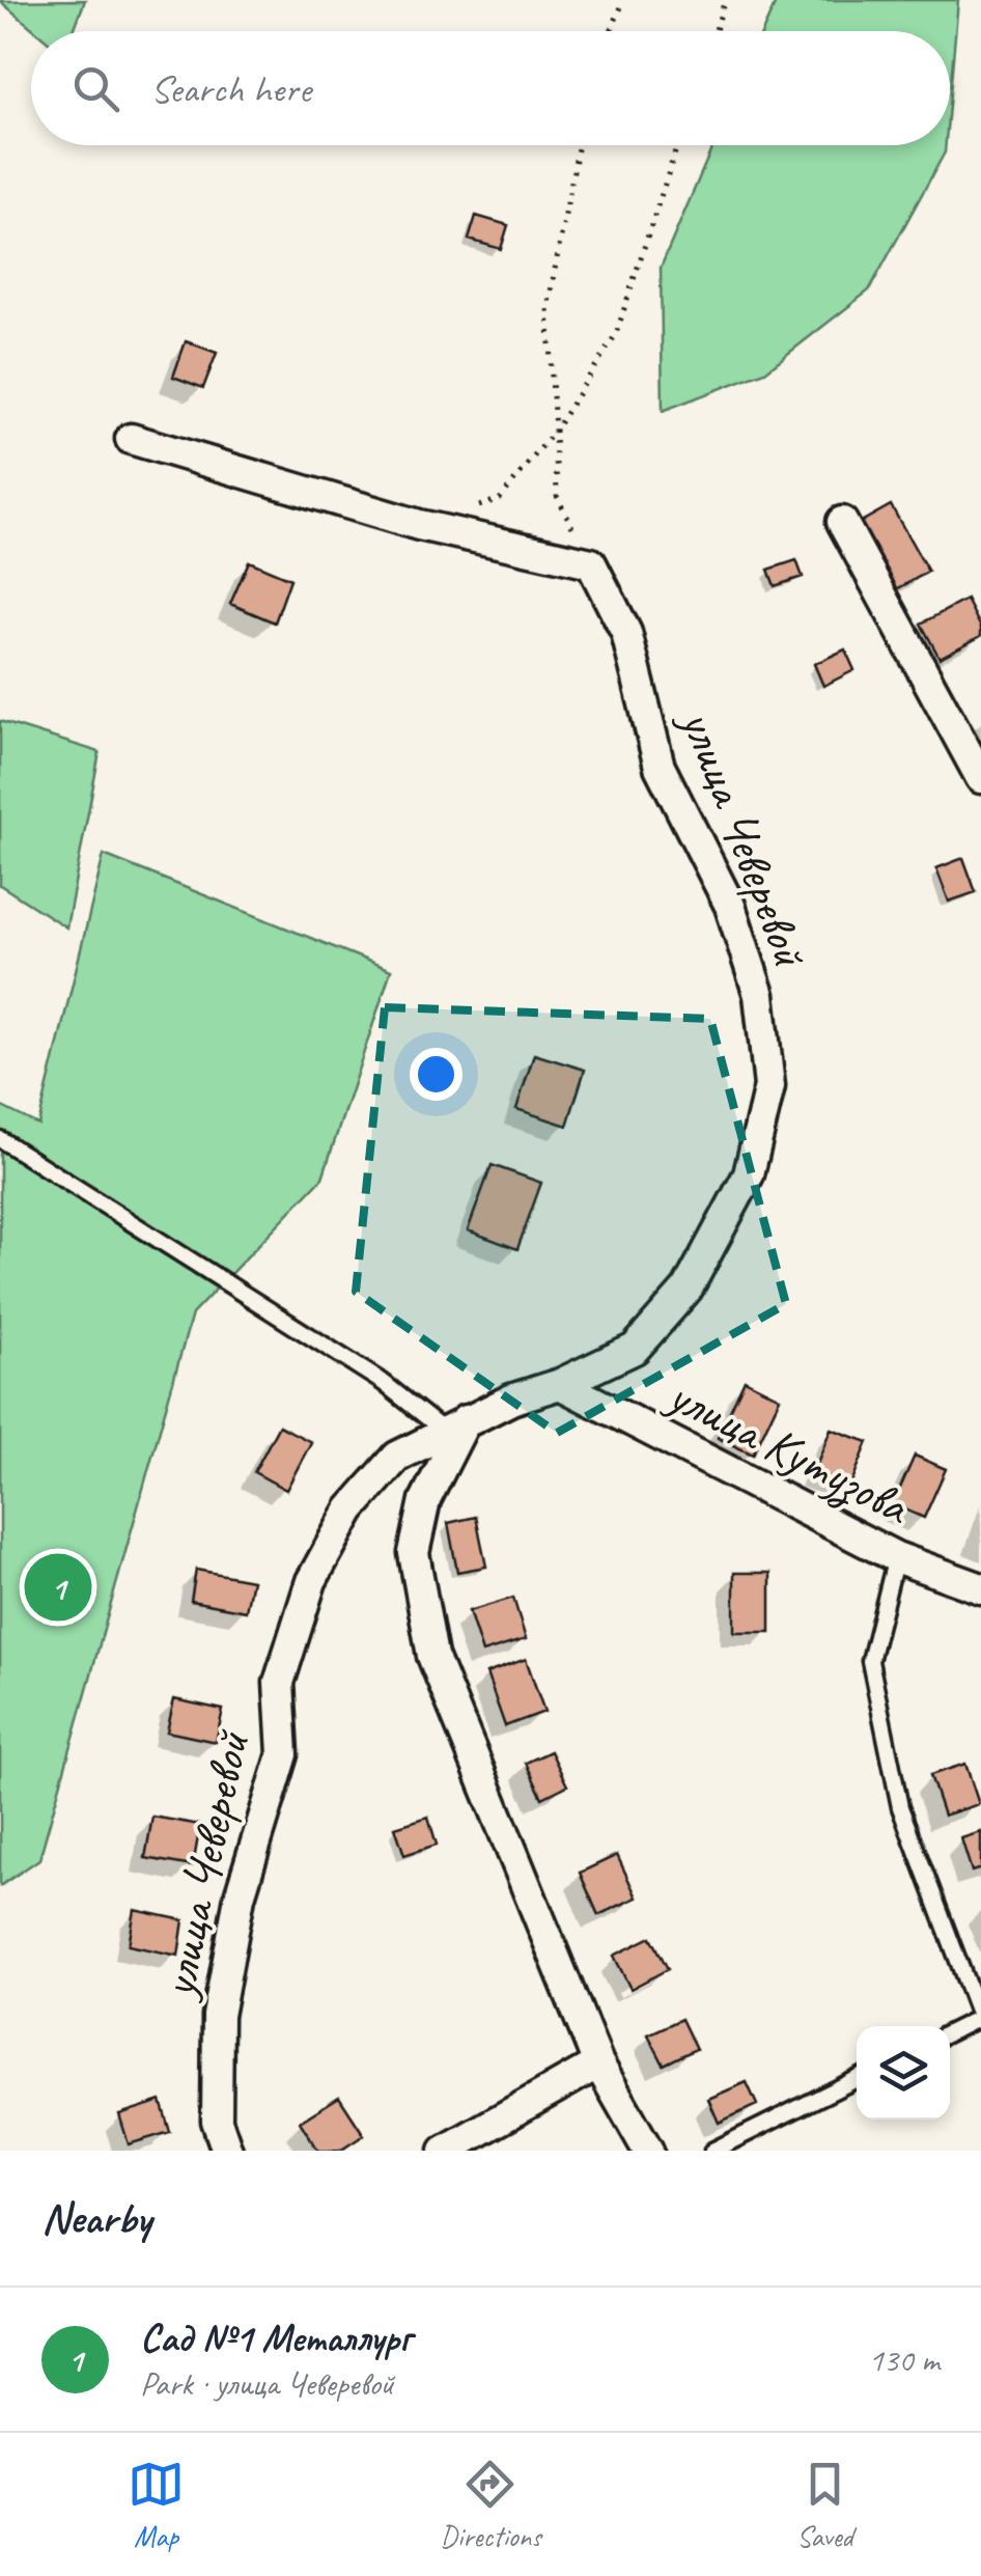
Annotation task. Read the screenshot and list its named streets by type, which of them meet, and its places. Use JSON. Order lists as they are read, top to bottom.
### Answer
{
  "streets": {
    "street": ["улица Чеверевой", "улица Кутузова"]
  },
  "crossings": [
    ["улица Чеверевой", "улица Кутузова"]
  ],
  "page": {
    "search": "Search here",
    "pins": "1",
    "heading": "Nearby",
    "list": [
      {
        "mark": "1",
        "name": "Сад №1 Металлург",
        "note": "Park · улица Чеверевой",
        "value": "130 m"
      }
    ],
    "nav": ["Map", "Directions", "Saved"]
  }
}
